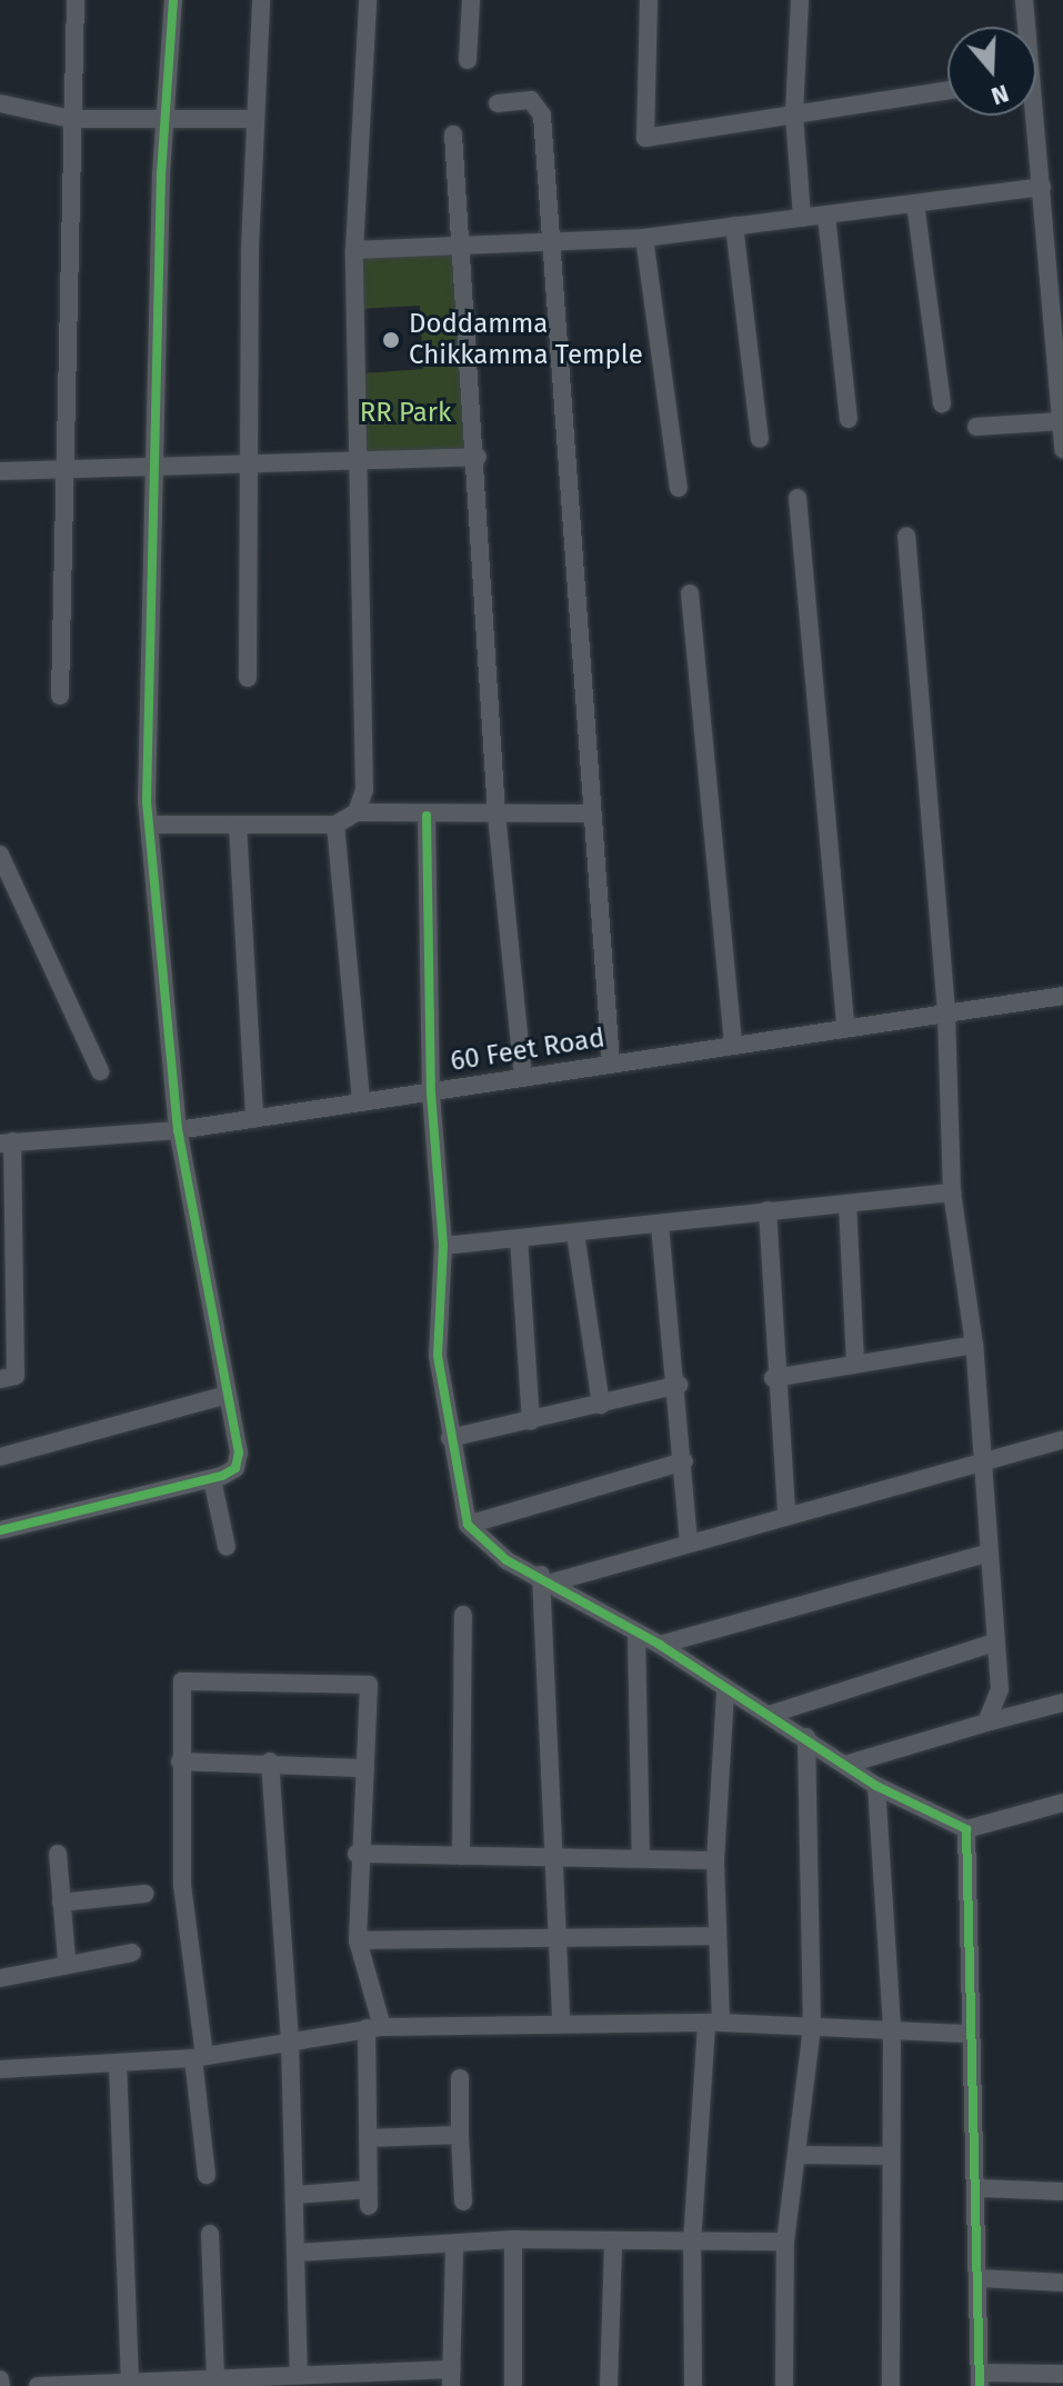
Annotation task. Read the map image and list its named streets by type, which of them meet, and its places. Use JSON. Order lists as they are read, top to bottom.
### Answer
{
  "streets": {
    "street": ["60 Feet Road"]
  },
  "parks": ["RR Park"],
  "places": ["Doddamma Chikkamma Temple"],
  "north": "bottom"
}
